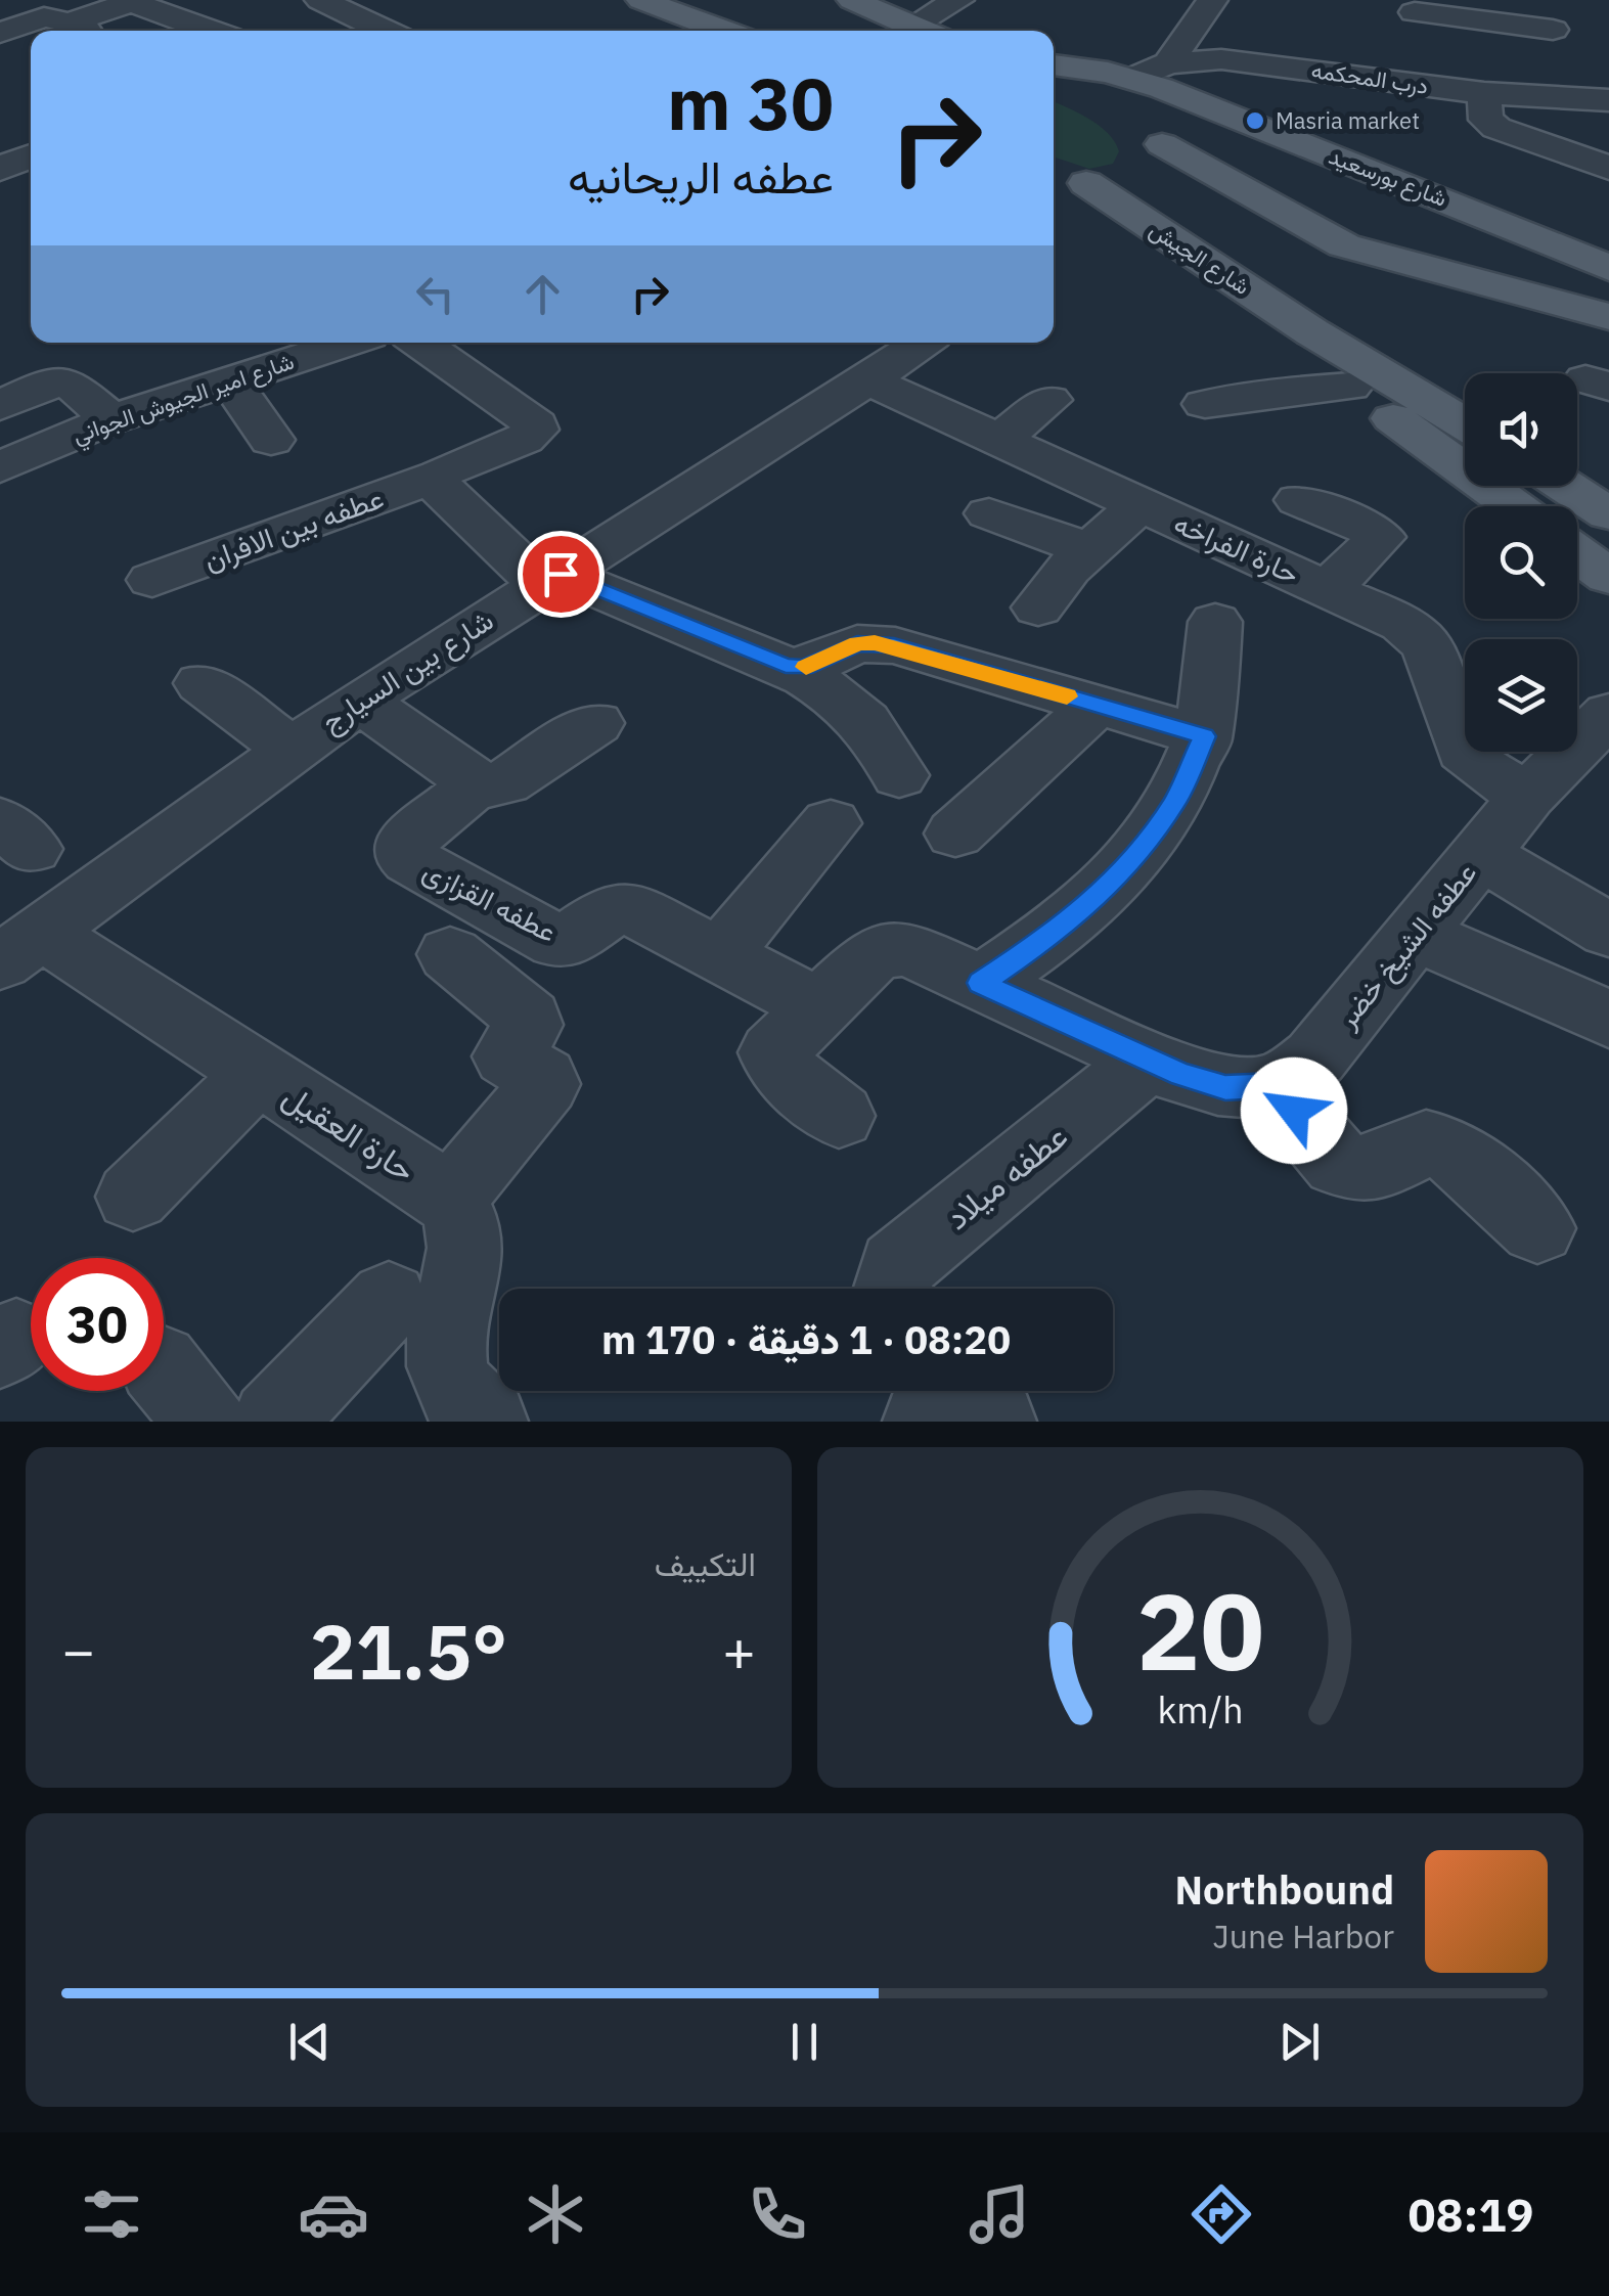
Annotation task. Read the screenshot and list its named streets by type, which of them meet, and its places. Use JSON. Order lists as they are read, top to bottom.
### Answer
{
  "streets": {
    "main road": ["شارع بورسعيد", "شارع الجيش"],
    "street": [
      "درب المحكمه",
      "شارع امير الجيوش الجواني",
      "عطفه بين الافران",
      "حارة الفراخه",
      "شارع بين السيارج",
      "عطفه القزازى",
      "عطفه الشيخ خضر",
      "حارة العقيل",
      "عطفه ميلاد"
    ]
  },
  "crossings": [
    ["درب المحكمه", "شارع بورسعيد"],
    ["حارة الفراخه", "شارع بين السيارج"],
    ["حارة الفراخه", "عطفه الشيخ خضر"],
    ["شارع بين السيارج", "حارة العقيل"]
  ],
  "places": ["Masria market"],
  "page": {
    "turn": ["30 m", "عطفه الريحانيه"],
    "limit": "30",
    "trip": "08:20 · 1 دقيقة · 170 m",
    "tile": "التكييف",
    "heat": ["−", "21.5°", "+"],
    "song": ["Northbound", "June Harbor"],
    "tabs": "08:19",
    "gauge": ["20", "km/h"]
  }
}
